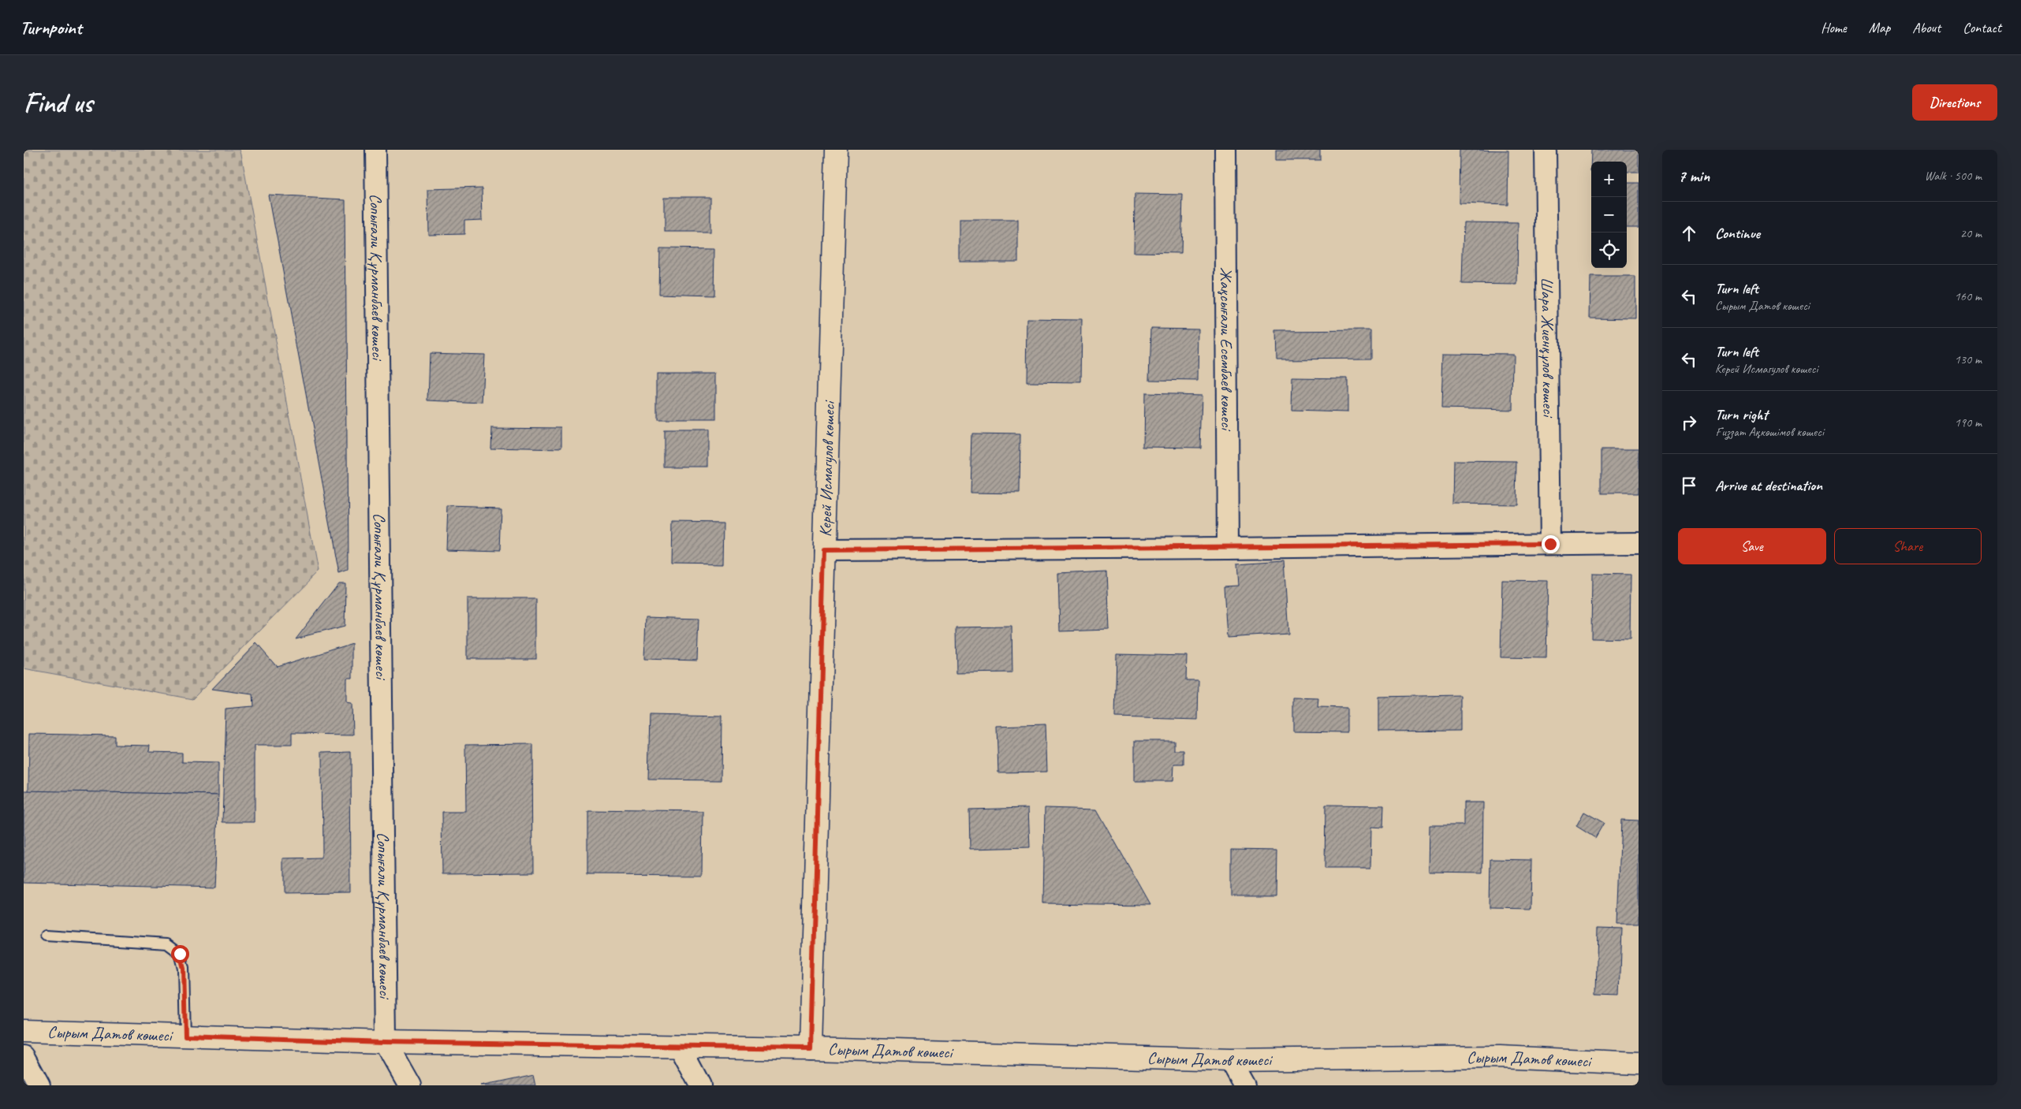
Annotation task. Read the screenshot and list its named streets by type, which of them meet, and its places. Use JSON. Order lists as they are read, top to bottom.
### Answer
{
  "streets": {
    "main road": ["Керей Исмагулов көшесі", "Сырым Датов көшесі"],
    "street": ["Сопығали Құрманбаев көшесі", "Шара Жиенқұлов көшесі", "Жақсығали Есембаев көшесi"]
  },
  "crossings": [
    ["Сопығали Құрманбаев көшесі", "Сырым Датов көшесі"],
    ["Керей Исмагулов көшесі", "Сырым Датов көшесі"]
  ],
  "page": {
    "header": "Turnpoint",
    "nav": [
      "Home",
      "Map",
      "About",
      "Contact"
    ],
    "buttons": [
      "Directions",
      ["Save", "Share"]
    ],
    "title": "Find us",
    "heading": ["7 min", "Walk · 500 m"],
    "map_buttons": ["+", "−"],
    "list": [
      ["Continue", "20 m"],
      ["Turn left", "Сырым Датов көшесі", "160 m"],
      ["Turn left", "Керей Исмагулов көшесі", "130 m"],
      ["Turn right", "Ғиззат Ақкөшімов көшесi", "190 m"],
      "Arrive at destination"
    ]
  }
}
